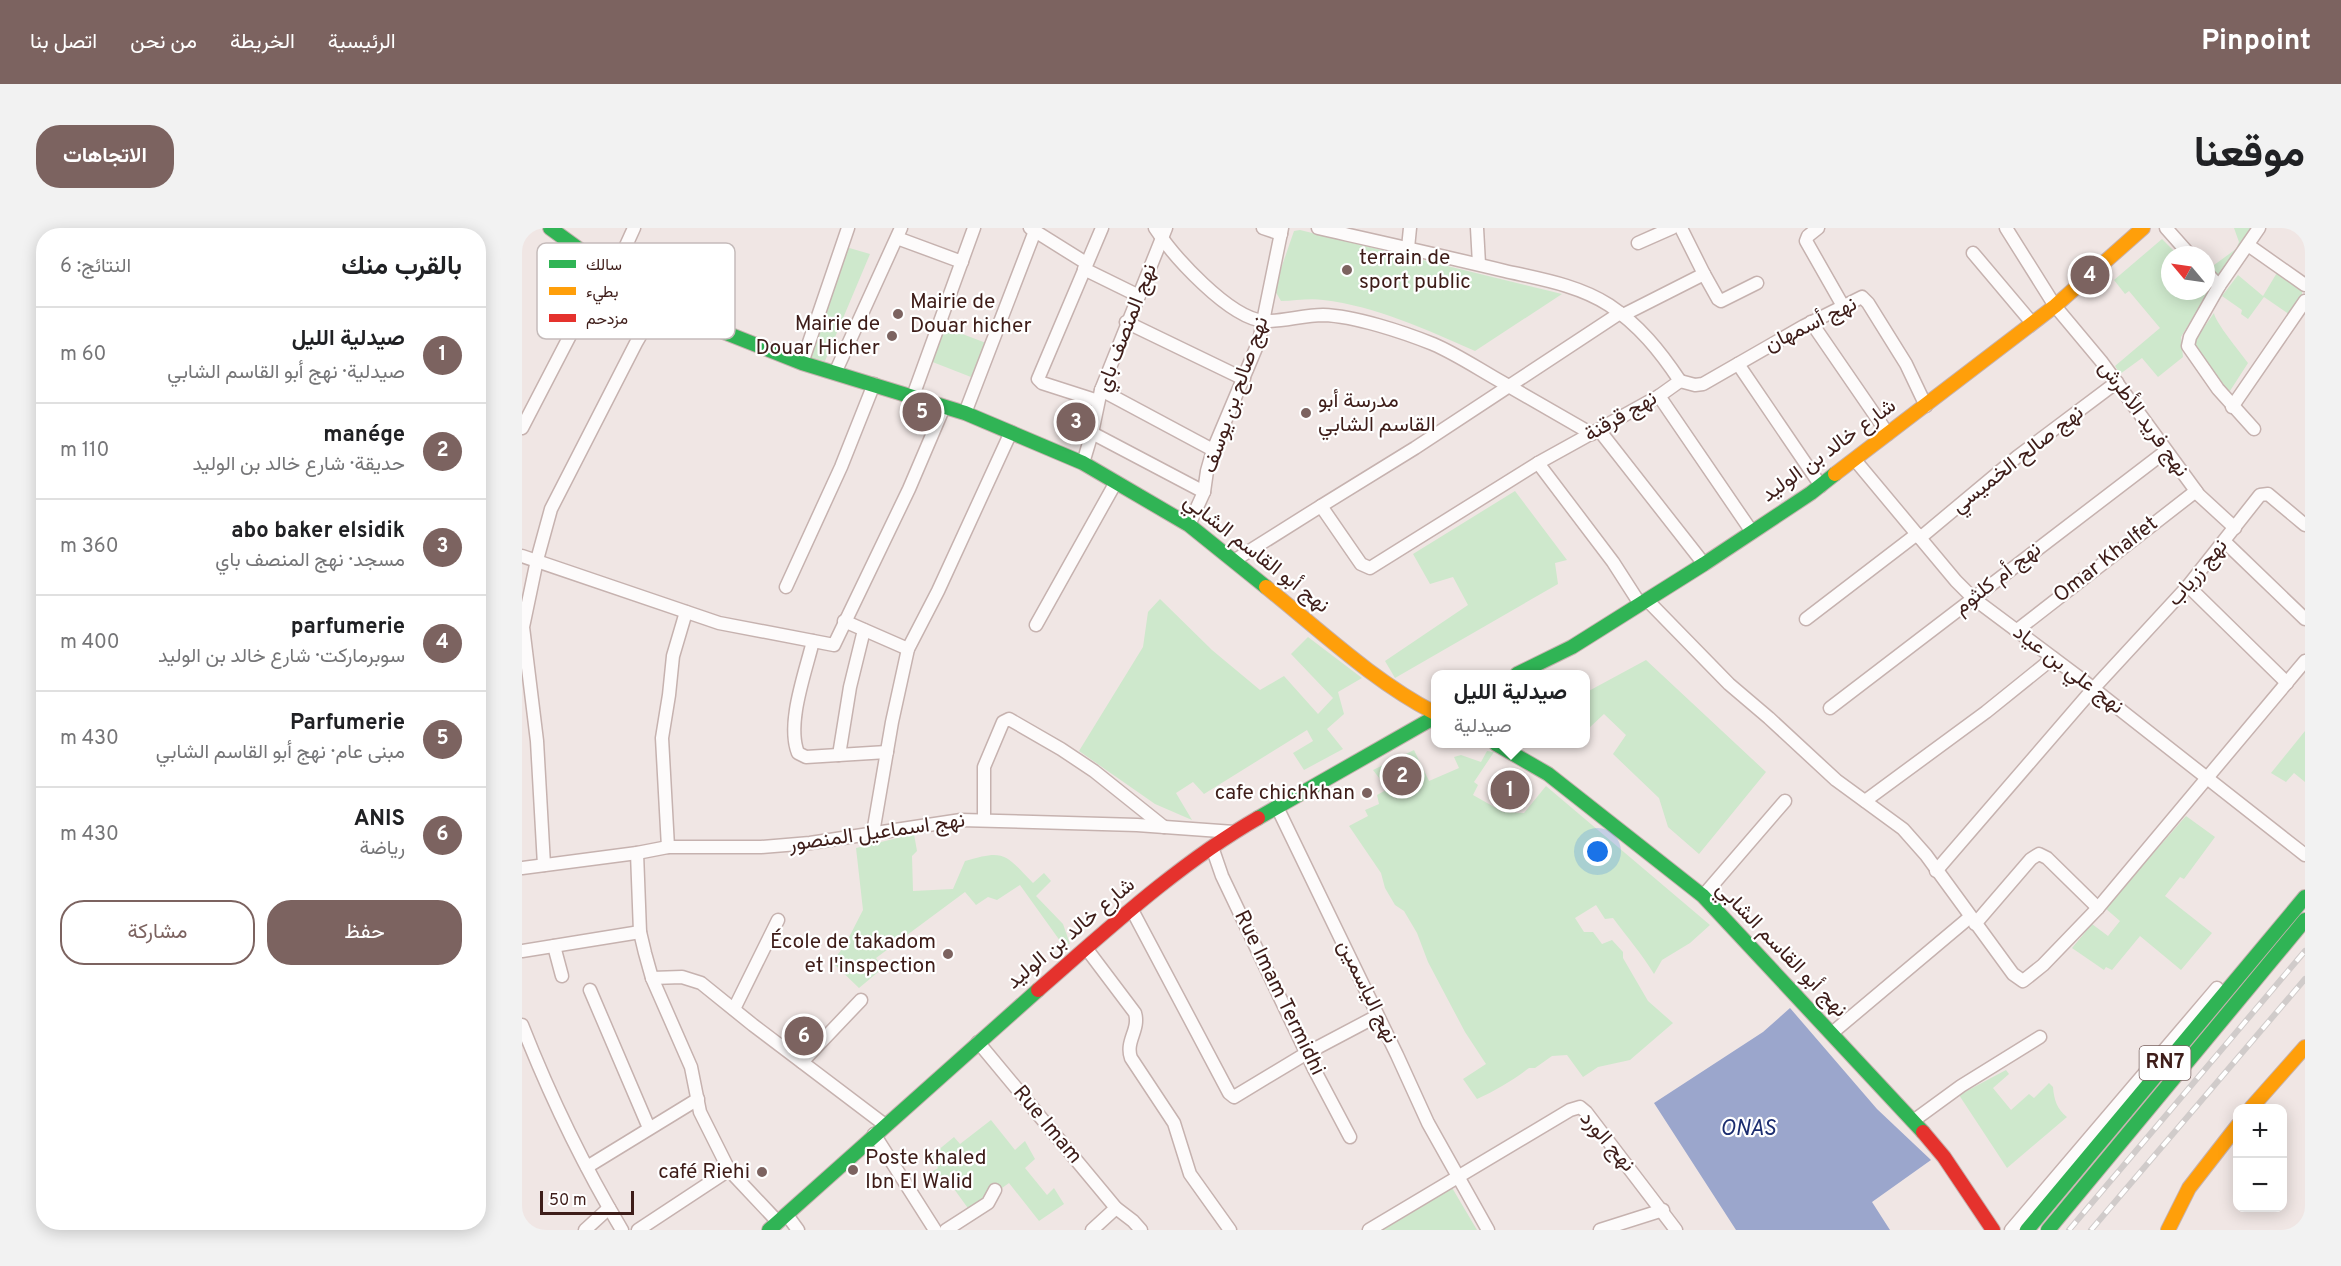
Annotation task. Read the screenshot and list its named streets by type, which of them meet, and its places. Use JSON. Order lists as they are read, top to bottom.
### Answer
{
  "streets": {
    "street": [
      "نهج أسمهان",
      "نهج المنصف باي",
      "نهج صالح بن يوسف",
      "نهج قرقنة",
      "نهج فريد الأطرش",
      "شارع خالد بن الوليد",
      "نهج صالح الخميسي",
      "نهج أبو القاسم الشابي",
      "Omar Khalfet",
      "نهج زرياب",
      "نهج أم كلثوم",
      "نهج علي بن عياد",
      "نهج اسماعيل المنصور",
      "نهج الياسمين",
      "Rue Imam Termidhi",
      "RN7",
      "Rue Imam",
      "نهج الورد"
    ]
  },
  "crossings": [
    ["نهج أسمهان", "نهج قرقنة"],
    ["نهج أسمهان", "شارع خالد بن الوليد"],
    ["نهج المنصف باي", "نهج أبو القاسم الشابي"],
    ["نهج صالح بن يوسف", "نهج أبو القاسم الشابي"],
    ["نهج فريد الأطرش", "شارع خالد بن الوليد"],
    ["نهج فريد الأطرش", "نهج صالح الخميسي"],
    ["نهج فريد الأطرش", "Omar Khalfet"],
    ["نهج فريد الأطرش", "نهج زرياب"],
    ["نهج فريد الأطرش", "نهج أم كلثوم"],
    ["شارع خالد بن الوليد", "نهج علي بن عياد"],
    ["شارع خالد بن الوليد", "نهج اسماعيل المنصور"],
    ["شارع خالد بن الوليد", "نهج الياسمين"],
    ["شارع خالد بن الوليد", "Rue Imam Termidhi"],
    ["شارع خالد بن الوليد", "Rue Imam"],
    ["نهج صالح الخميسي", "نهج علي بن عياد"],
    ["Omar Khalfet", "نهج علي بن عياد"],
    ["نهج زرياب", "نهج علي بن عياد"],
    ["نهج أم كلثوم", "نهج علي بن عياد"],
    ["نهج الياسمين", "نهج الورد"]
  ],
  "water": ["ONAS"],
  "places": [
    "terrain de sport public",
    "Mairie de Douar hicher",
    "Mairie de Douar Hicher",
    "مدرسة أبو القاسم الشابي",
    "cafe chichkhan",
    "École de takadom et l'inspection",
    "Poste khaled Ibn El Walid",
    "café Riehi"
  ],
  "legend": ["سالك", "بطيء", "مزدحم"],
  "scale_bar": "50 m",
  "north": "top left",
  "page": {
    "header": "Pinpoint",
    "nav": [
      "الرئيسية",
      "الخريطة",
      "من نحن",
      "اتصل بنا"
    ],
    "title": "موقعنا",
    "buttons": [
      "الاتجاهات",
      ["حفظ", "مشاركة"]
    ],
    "heading": ["بالقرب منك", "النتائج: 6"],
    "pins": [
      "4",
      "5",
      "3",
      "2",
      "1",
      "6"
    ],
    "list": [
      {
        "mark": "1",
        "name": "صيدلية الليل",
        "note": "صيدلية · نهج أبو القاسم الشابي",
        "value": "60 m"
      },
      {
        "mark": "2",
        "name": "manége",
        "note": "حديقة · شارع خالد بن الوليد",
        "value": "110 m"
      },
      {
        "mark": "3",
        "name": "abo baker elsidik",
        "note": "مسجد · نهج المنصف باي",
        "value": "360 m"
      },
      {
        "mark": "4",
        "name": "parfumerie",
        "note": "سوبرماركت · شارع خالد بن الوليد",
        "value": "400 m"
      },
      {
        "mark": "5",
        "name": "Parfumerie",
        "note": "مبنى عام · نهج أبو القاسم الشابي",
        "value": "430 m"
      },
      {
        "mark": "6",
        "name": "ANIS",
        "note": "رياضة",
        "value": "430 m"
      }
    ],
    "popup": ["صيدلية الليل", "صيدلية"],
    "map_buttons": ["+", "−"],
    "scale": "50 m"
  }
}
